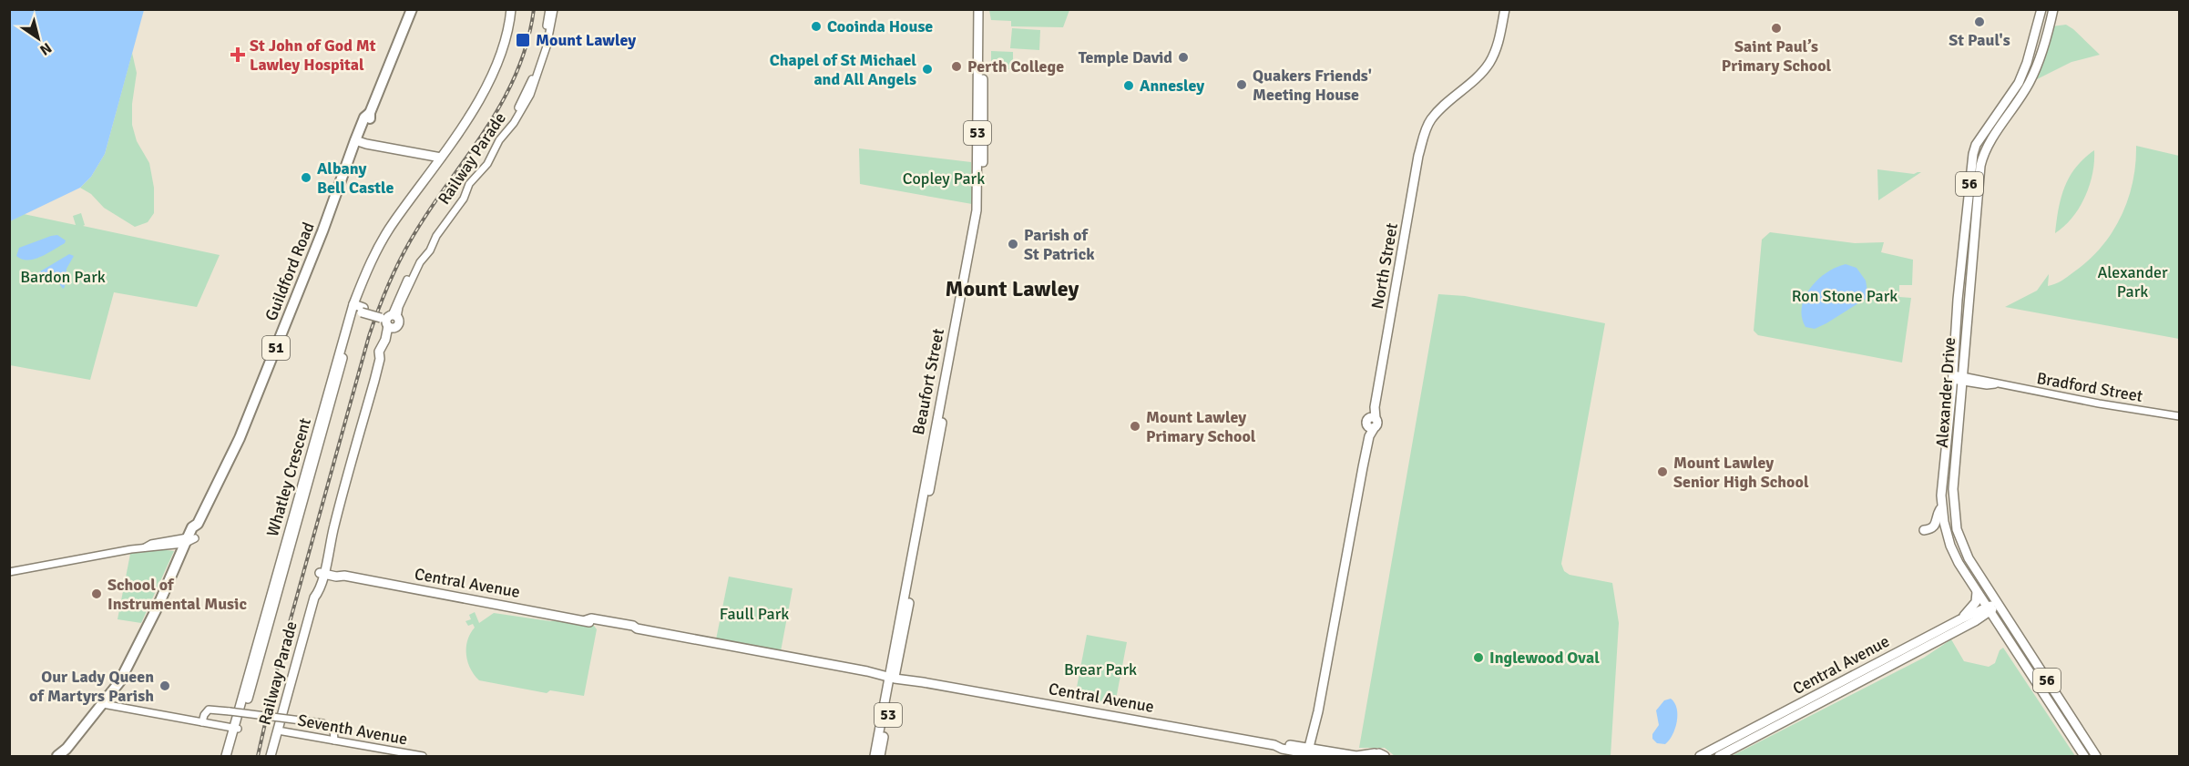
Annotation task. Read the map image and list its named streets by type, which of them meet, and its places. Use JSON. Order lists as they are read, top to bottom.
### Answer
{
  "streets": {
    "highway": ["Guildford Road", "51"],
    "main road": [
      "53",
      "Railway Parade",
      "56",
      "North Street",
      "Beaufort Street",
      "Alexander Drive",
      "Whatley Crescent",
      "Central Avenue"
    ],
    "street": ["Bradford Street", "Seventh Avenue"]
  },
  "crossings": [
    ["Railway Parade", "Central Avenue"],
    ["Railway Parade", "Seventh Avenue"],
    ["North Street", "Central Avenue"],
    ["Beaufort Street", "Central Avenue"],
    ["Bradford Street", "Alexander Drive"],
    ["Alexander Drive", "Central Avenue"]
  ],
  "districts": ["Mount Lawley"],
  "parks": [
    "Copley Park",
    "Alexander Park",
    "Bardon Park",
    "Ron Stone Park",
    "Faull Park",
    "Brear Park"
  ],
  "places": {
    "other": [
      "St Paul's",
      "Cooinda House",
      "Saint Paul’s Primary School",
      "Temple David",
      "Perth College",
      "Chapel of St Michael and All Angels",
      "Quakers Friends' Meeting House",
      "Annesley",
      "Albany Bell Castle",
      "Parish of St Patrick",
      "Mount Lawley Primary School",
      "Mount Lawley Senior High School",
      "School of Instrumental Music",
      "Inglewood Oval",
      "Our Lady Queen of Martyrs Parish"
    ],
    "transit": ["Mount Lawley"],
    "health": ["St John of God Mt Lawley Hospital"]
  },
  "north": "bottom right"
}
